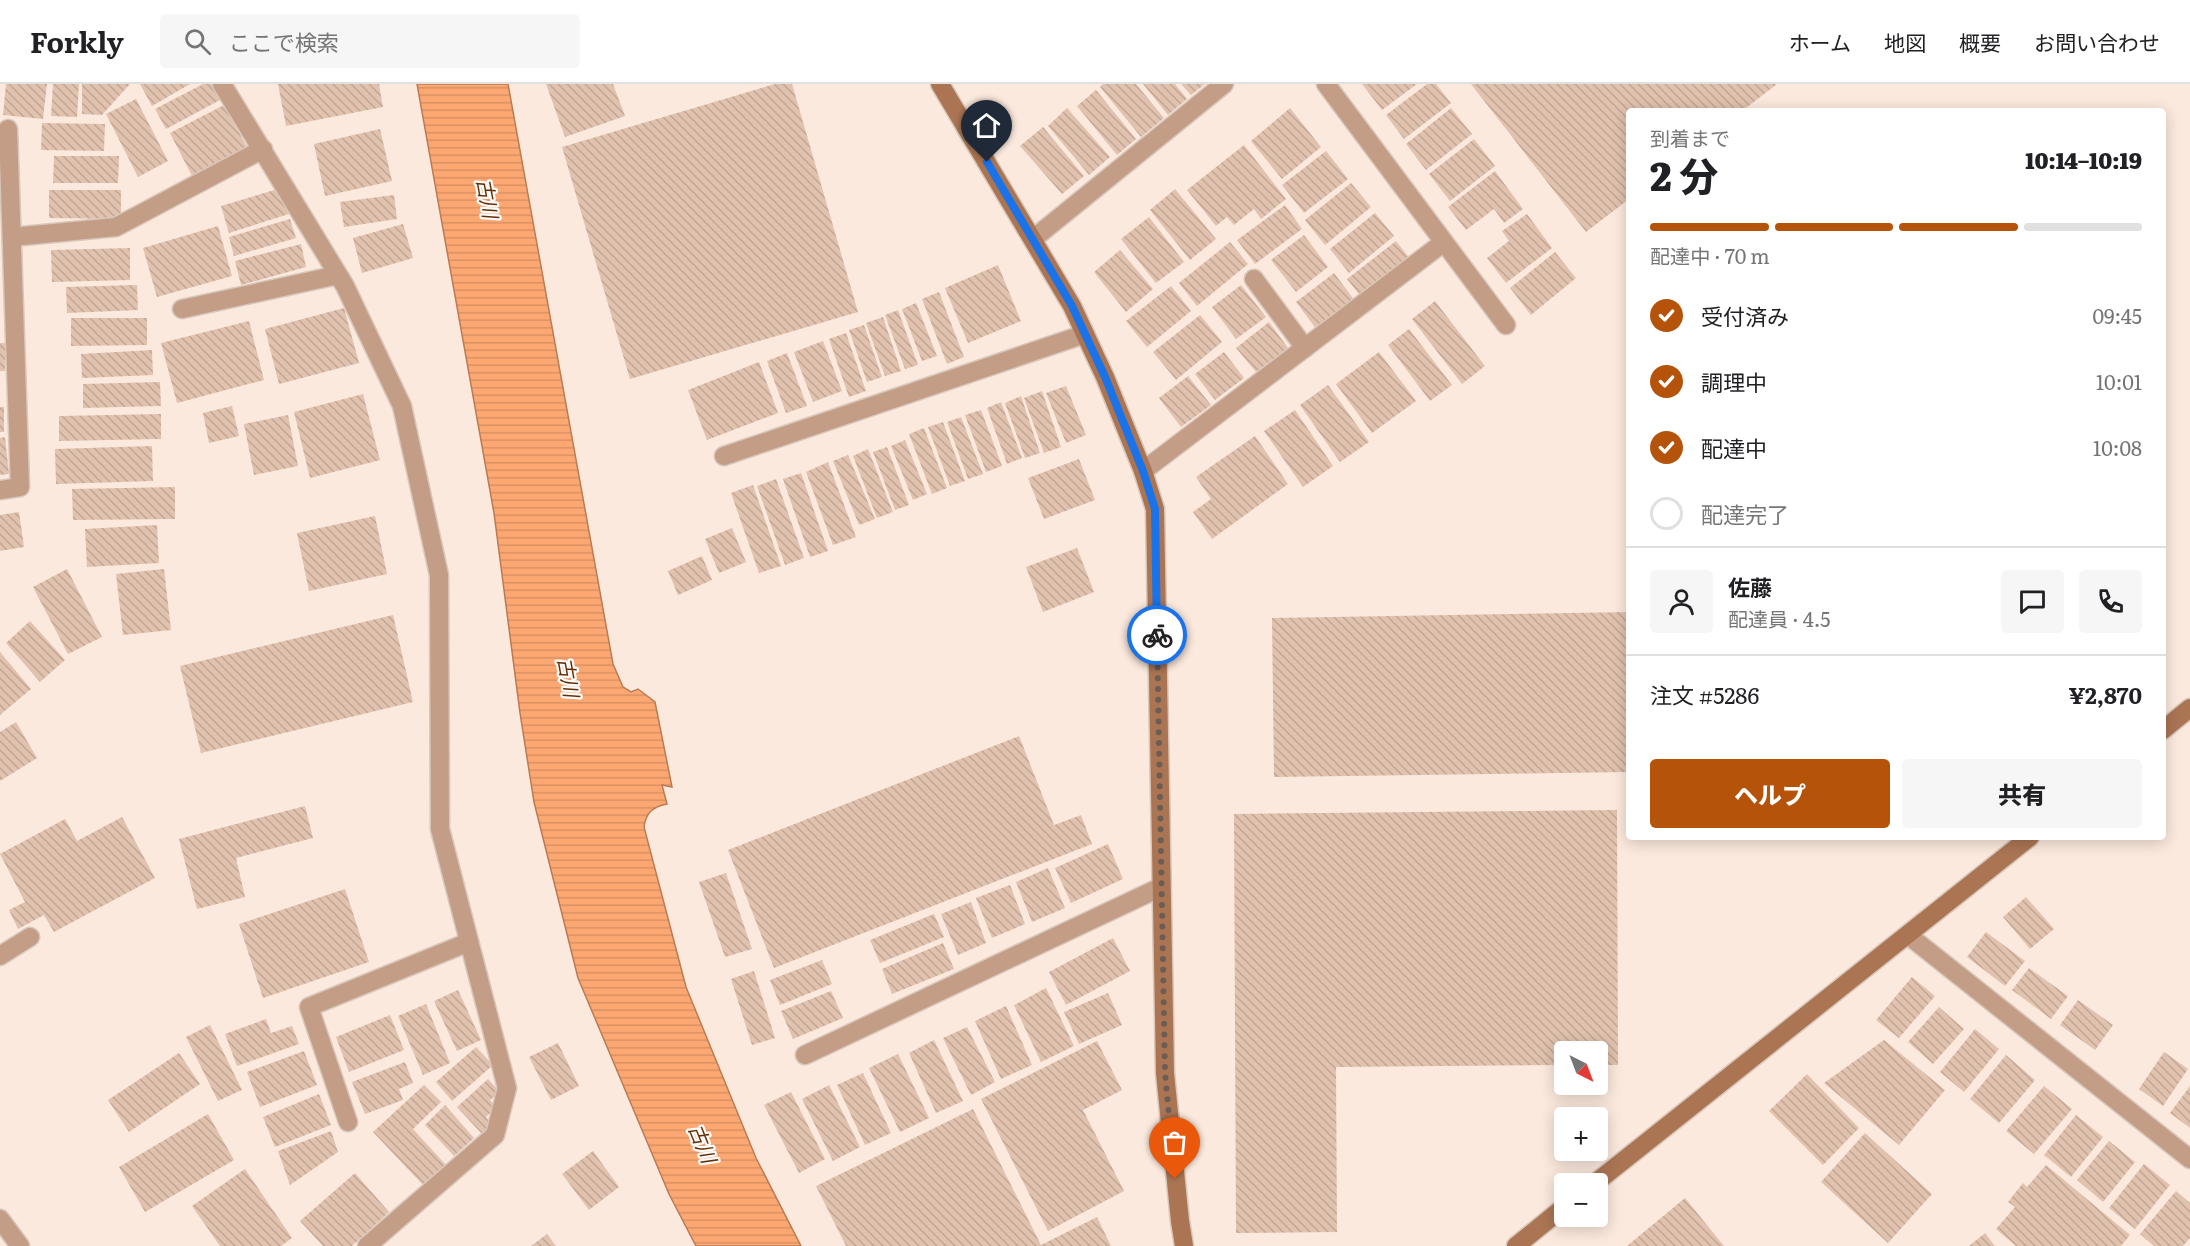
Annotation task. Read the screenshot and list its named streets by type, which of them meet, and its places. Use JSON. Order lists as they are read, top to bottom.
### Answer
{
  "water": ["古川"],
  "north": "bottom right",
  "page": {
    "header": "Forkly",
    "search": "ここで検索",
    "nav": [
      "ホーム",
      "地図",
      "概要",
      "お問い合わせ"
    ],
    "heading": ["2 分", "到着まで", "10:14–10:19"],
    "panel": [
      "佐藤",
      "配達員 · 4.5",
      "注文 #5286",
      "¥2,870"
    ],
    "bar": "配達中 · 70 m",
    "list": [
      ["受付済み", "09:45"],
      ["調理中", "10:01"],
      ["配達中", "10:08"],
      "配達完了"
    ],
    "buttons": ["ヘルプ", "共有"],
    "map_buttons": ["+", "−"]
  }
}
